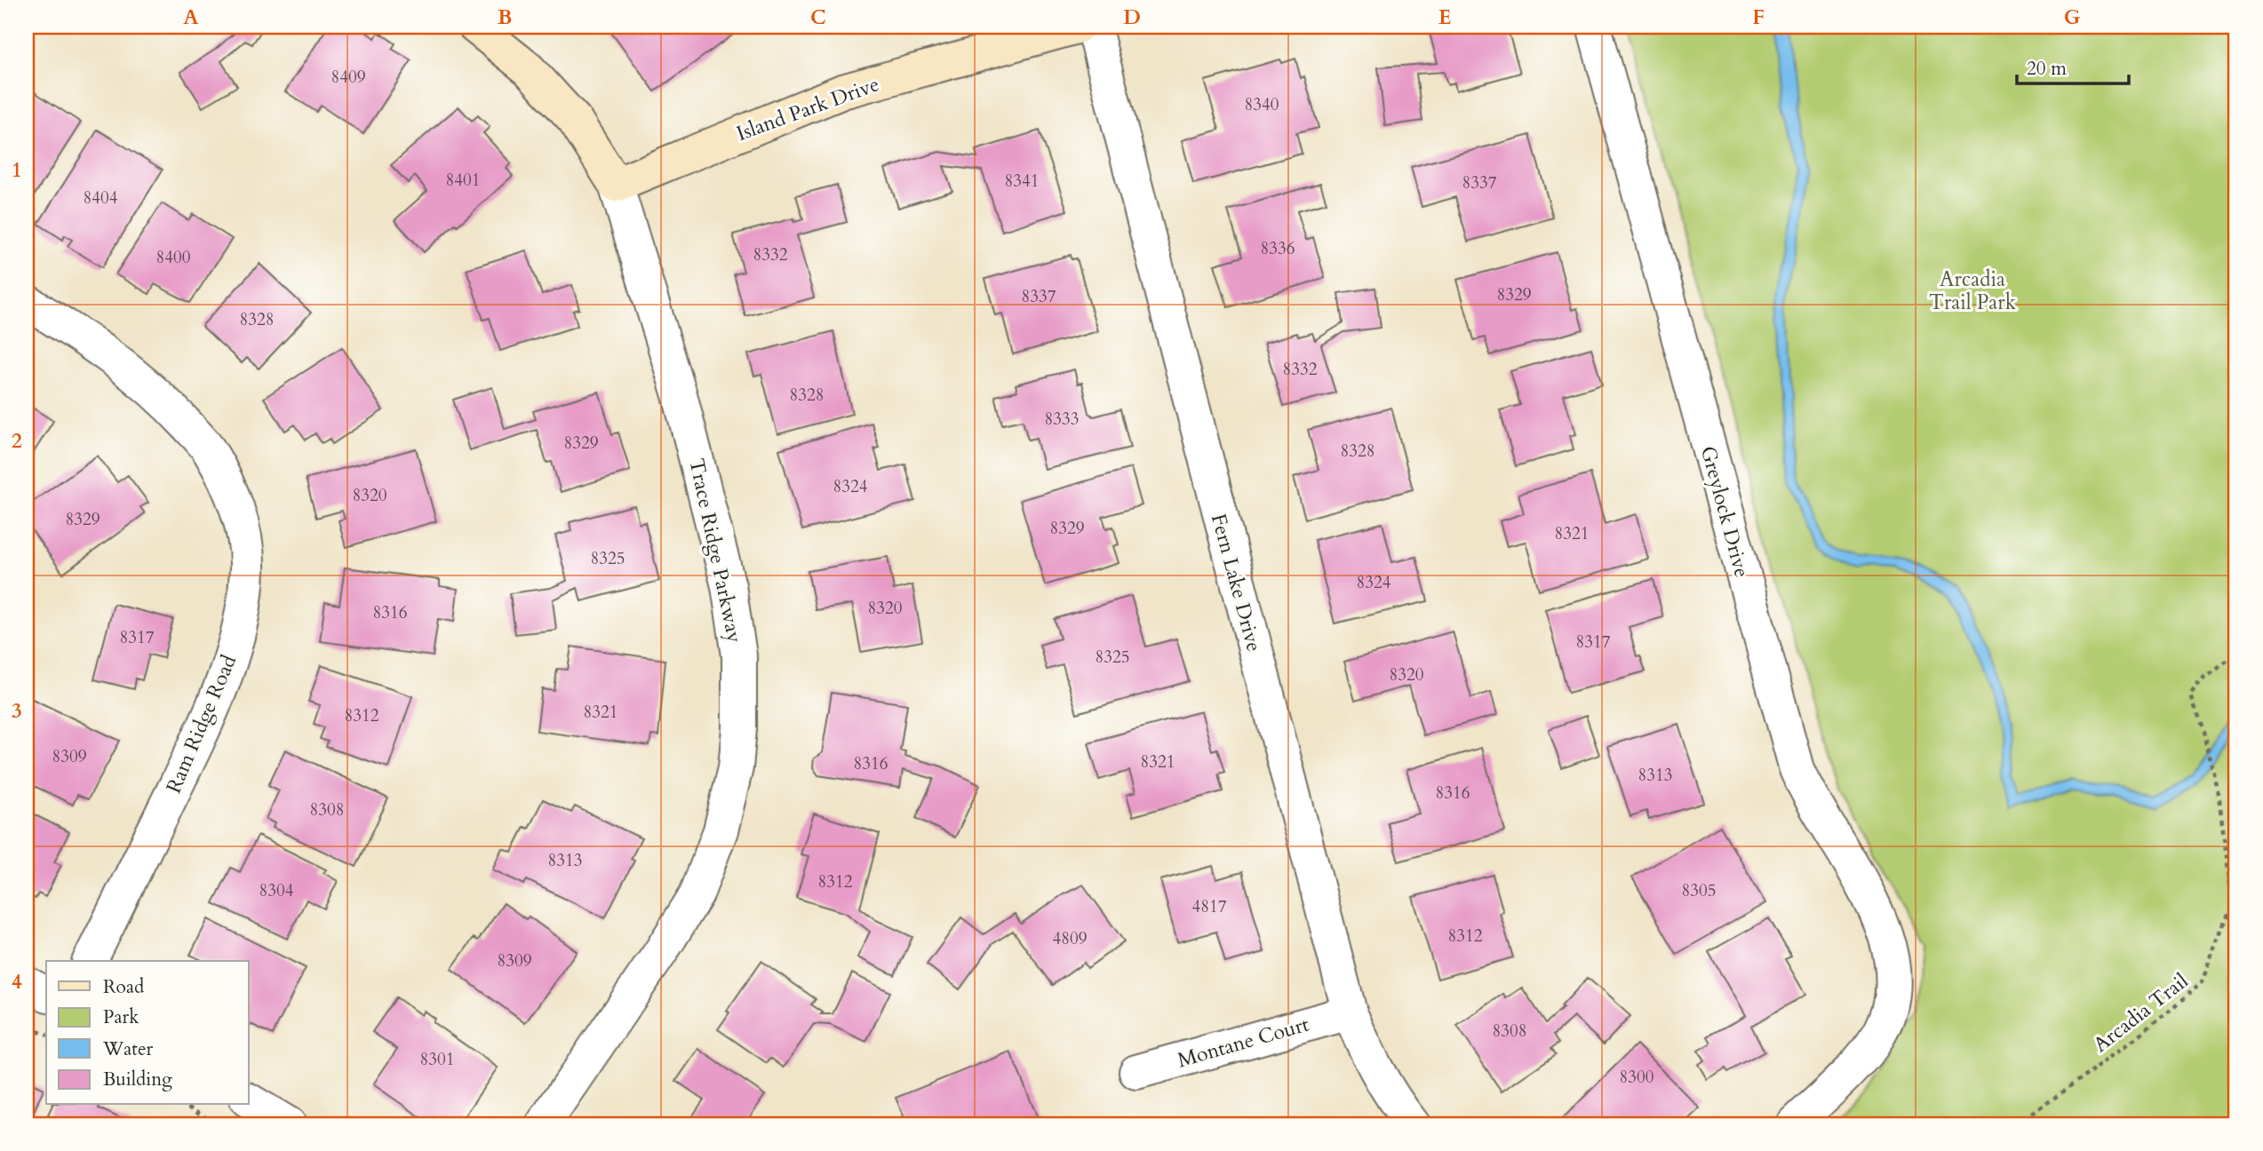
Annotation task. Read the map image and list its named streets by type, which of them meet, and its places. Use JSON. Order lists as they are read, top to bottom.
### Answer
{
  "streets": {
    "street": [
      "Island Park Drive",
      "Greylock Drive",
      "Trace Ridge Parkway",
      "Fern Lake Drive",
      "Ram Ridge Road",
      "Montane Court"
    ],
    "path": ["Arcadia Trail"]
  },
  "crossings": [
    ["Island Park Drive", "Trace Ridge Parkway"],
    ["Fern Lake Drive", "Montane Court"]
  ],
  "parks": ["Arcadia Trail Park"],
  "house_numbers": [
    "8409",
    "8340",
    "8401",
    "8341",
    "8337",
    "8404",
    "8336",
    "8332",
    "8400",
    "8329",
    "8337",
    "8328",
    "8332",
    "8328",
    "8333",
    "8329",
    "8328",
    "8324",
    "8320",
    "8329",
    "8329",
    "8321",
    "8325",
    "8324",
    "8320",
    "8316",
    "8317",
    "8317",
    "8325",
    "8320",
    "8321",
    "8312",
    "8309",
    "8321",
    "8316",
    "8313",
    "8316",
    "8308",
    "8313",
    "8312",
    "8304",
    "8305",
    "4817",
    "8312",
    "4809",
    "8309",
    "8308",
    "8301",
    "8300"
  ],
  "legend": [
    "Road",
    "Park",
    "Water",
    "Building"
  ],
  "scale_bar": "20 m",
  "grid": {
    "columns": [
      "A",
      "B",
      "C",
      "D",
      "E",
      "F",
      "G"
    ],
    "rows": [
      "1",
      "2",
      "3",
      "4"
    ]
  }
}
